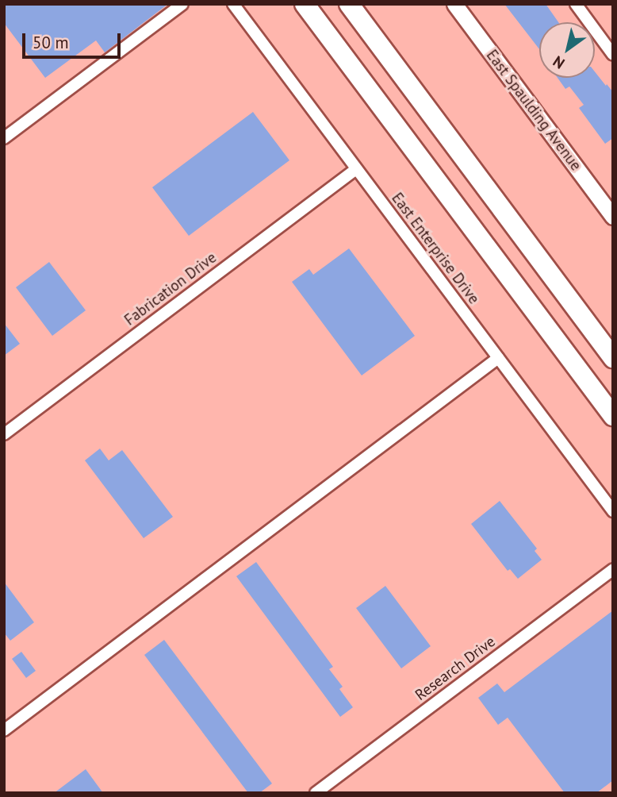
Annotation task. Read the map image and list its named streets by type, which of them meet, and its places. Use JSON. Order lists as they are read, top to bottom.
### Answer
{
  "streets": {
    "street": [
      "East Spaulding Avenue",
      "East Enterprise Drive",
      "Fabrication Drive",
      "Research Drive"
    ]
  },
  "crossings": [
    ["East Enterprise Drive", "Fabrication Drive"]
  ],
  "scale_bar": "50 m",
  "north": "bottom left"
}
